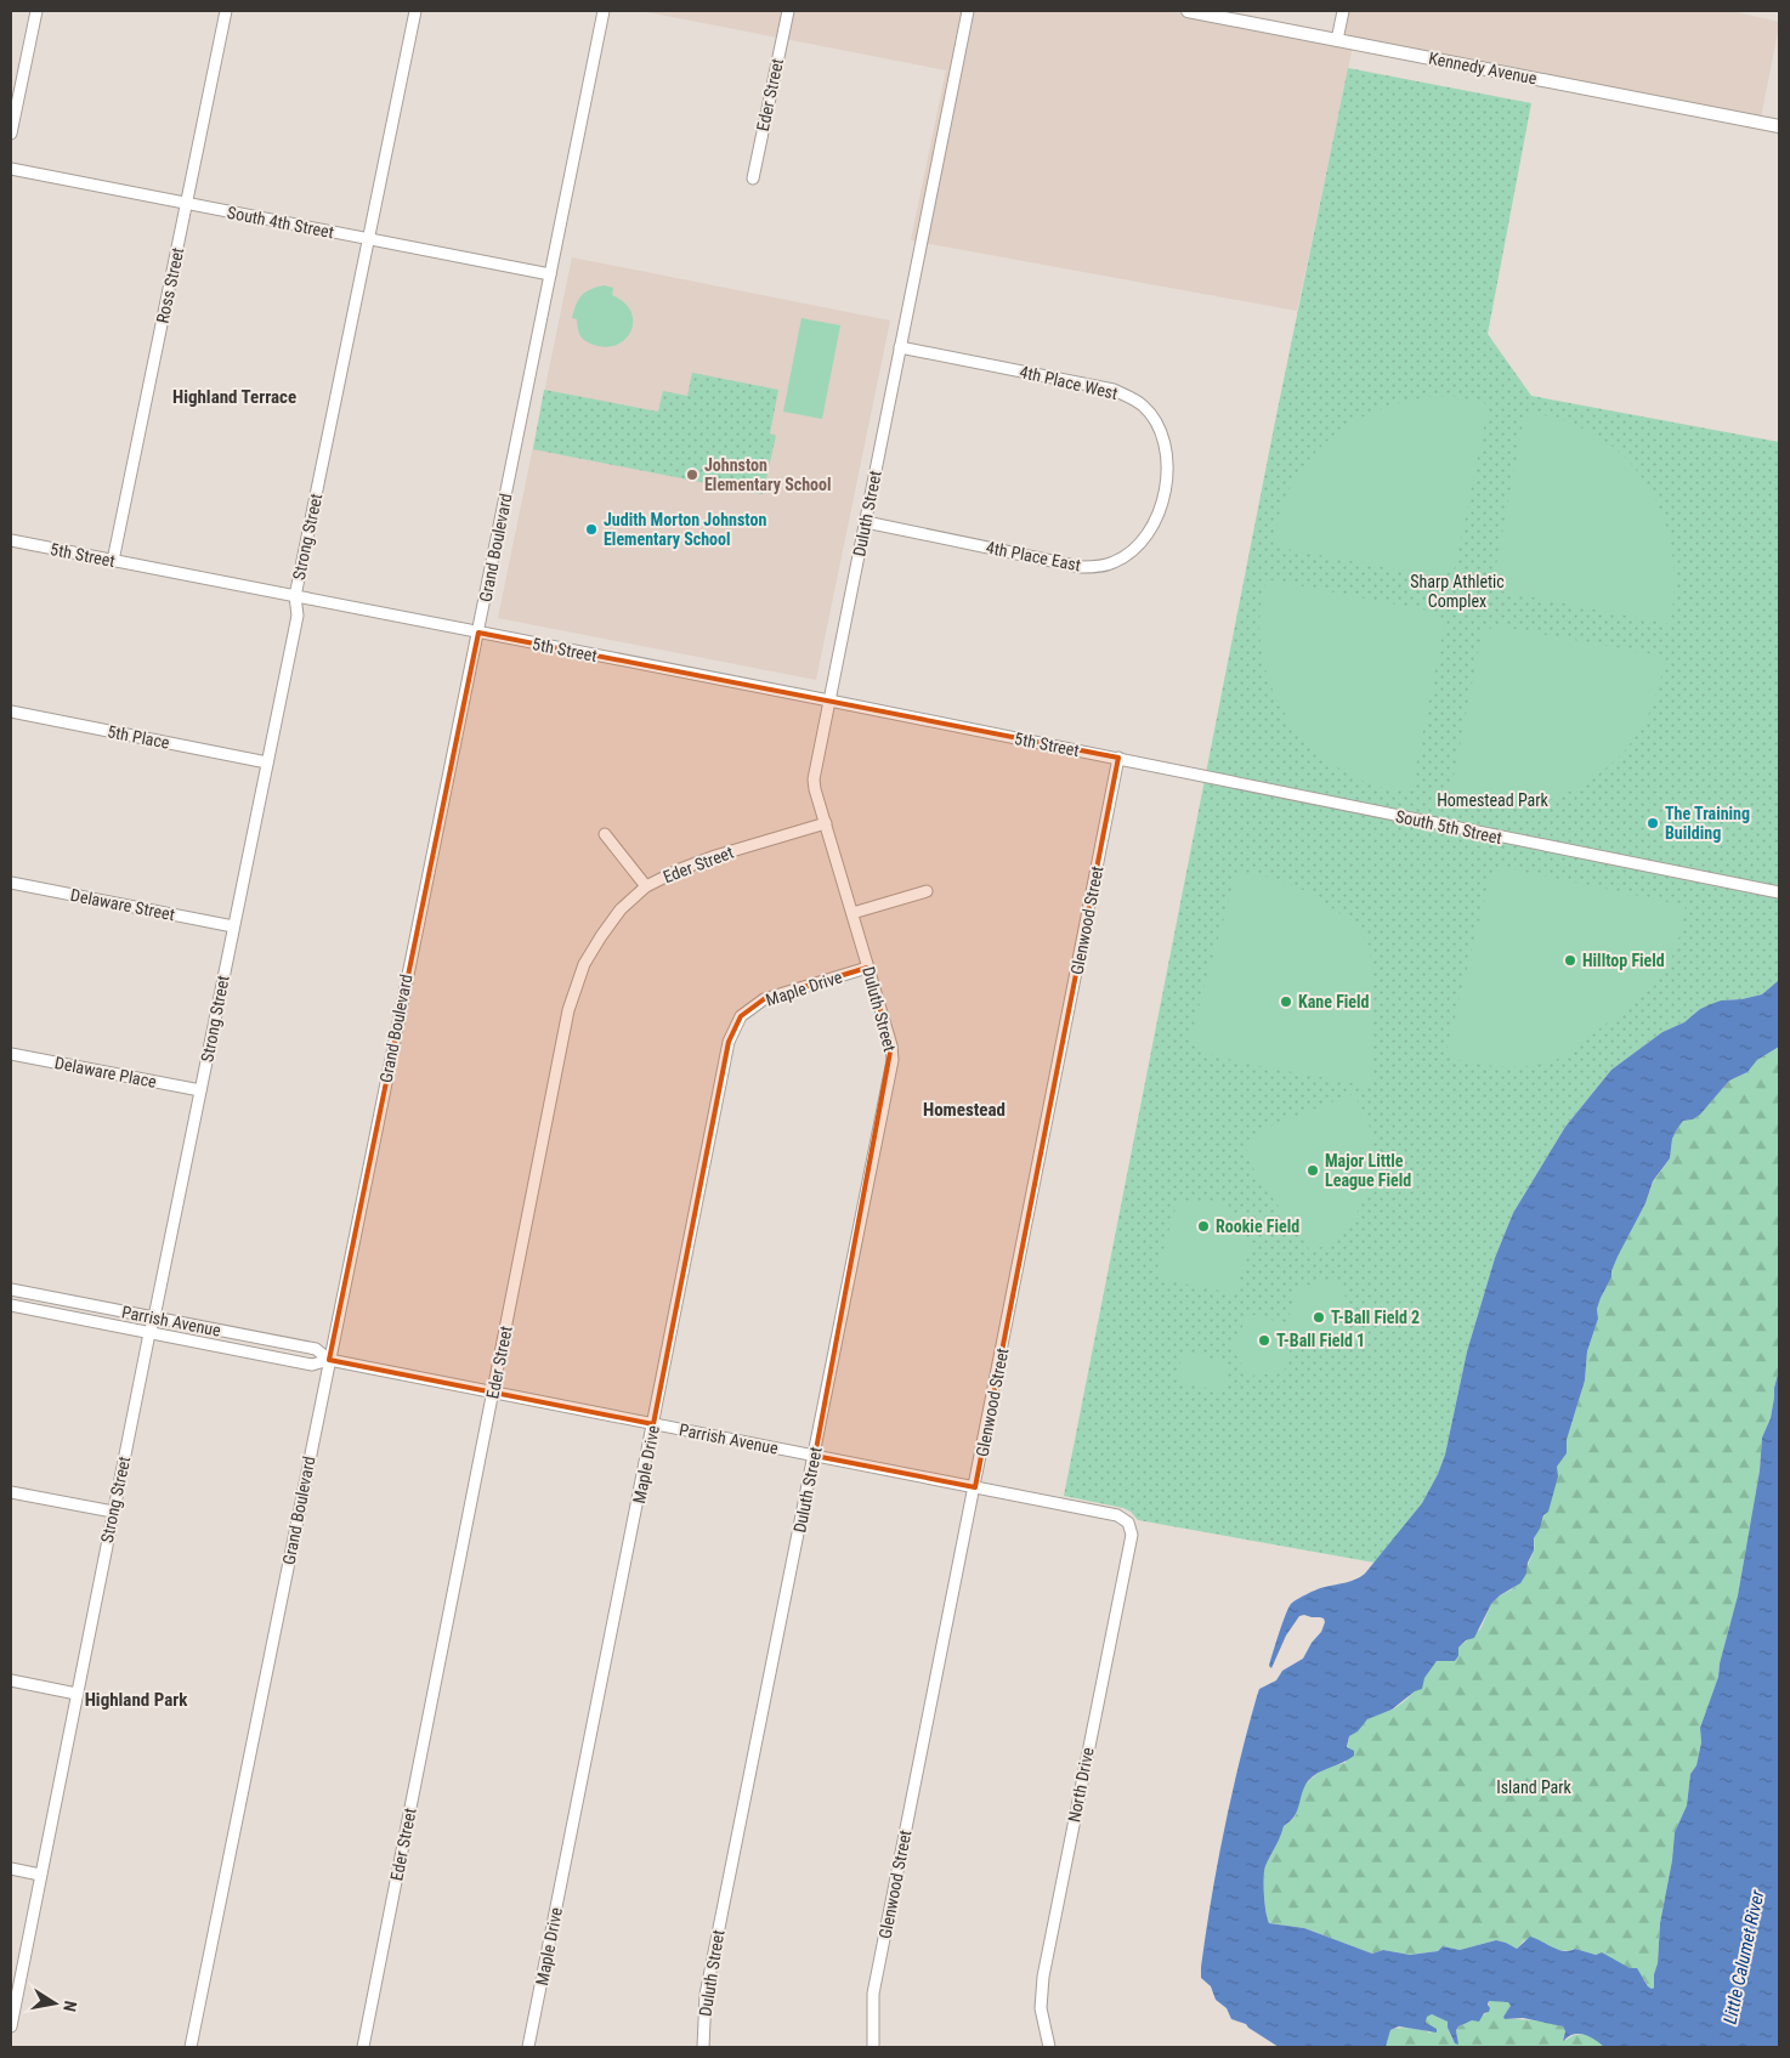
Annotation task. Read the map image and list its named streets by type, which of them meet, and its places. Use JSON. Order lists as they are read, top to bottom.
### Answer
{
  "streets": {
    "street": [
      "Kennedy Avenue",
      "Eder Street",
      "South 4th Street",
      "Ross Street",
      "4th Place West",
      "Duluth Street",
      "Strong Street",
      "Grand Boulevard",
      "5th Street",
      "4th Place East",
      "5th Place",
      "South 5th Street",
      "Delaware Street",
      "Glenwood Street",
      "Maple Drive",
      "Delaware Place",
      "Parrish Avenue",
      "North Drive"
    ]
  },
  "crossings": [
    ["Eder Street", "Duluth Street"],
    ["Eder Street", "Parrish Avenue"],
    ["South 4th Street", "Ross Street"],
    ["South 4th Street", "Strong Street"],
    ["South 4th Street", "Grand Boulevard"],
    ["Ross Street", "5th Street"],
    ["4th Place West", "Duluth Street"],
    ["4th Place West", "4th Place East"],
    ["Duluth Street", "5th Street"],
    ["Duluth Street", "4th Place East"],
    ["Duluth Street", "Maple Drive"],
    ["Duluth Street", "Parrish Avenue"],
    ["Strong Street", "5th Street"],
    ["Strong Street", "5th Place"],
    ["Strong Street", "Delaware Street"],
    ["Strong Street", "Delaware Place"],
    ["Strong Street", "Parrish Avenue"],
    ["Grand Boulevard", "5th Street"],
    ["Grand Boulevard", "Parrish Avenue"],
    ["5th Street", "South 5th Street"],
    ["5th Street", "Glenwood Street"],
    ["South 5th Street", "Glenwood Street"],
    ["Glenwood Street", "Parrish Avenue"],
    ["Maple Drive", "Parrish Avenue"],
    ["Parrish Avenue", "North Drive"]
  ],
  "districts": ["Highland Terrace", "Homestead", "Highland Park"],
  "water": ["Little Calumet River"],
  "parks": ["Sharp Athletic Complex", "Homestead Park", "Island Park"],
  "places": [
    "Johnston Elementary School",
    "Judith Morton Johnston Elementary School",
    "The Training Building",
    "Hilltop Field",
    "Kane Field",
    "Major Little League Field",
    "Rookie Field",
    "T-Ball Field 2",
    "T-Ball Field 1"
  ],
  "north": "right"
}
